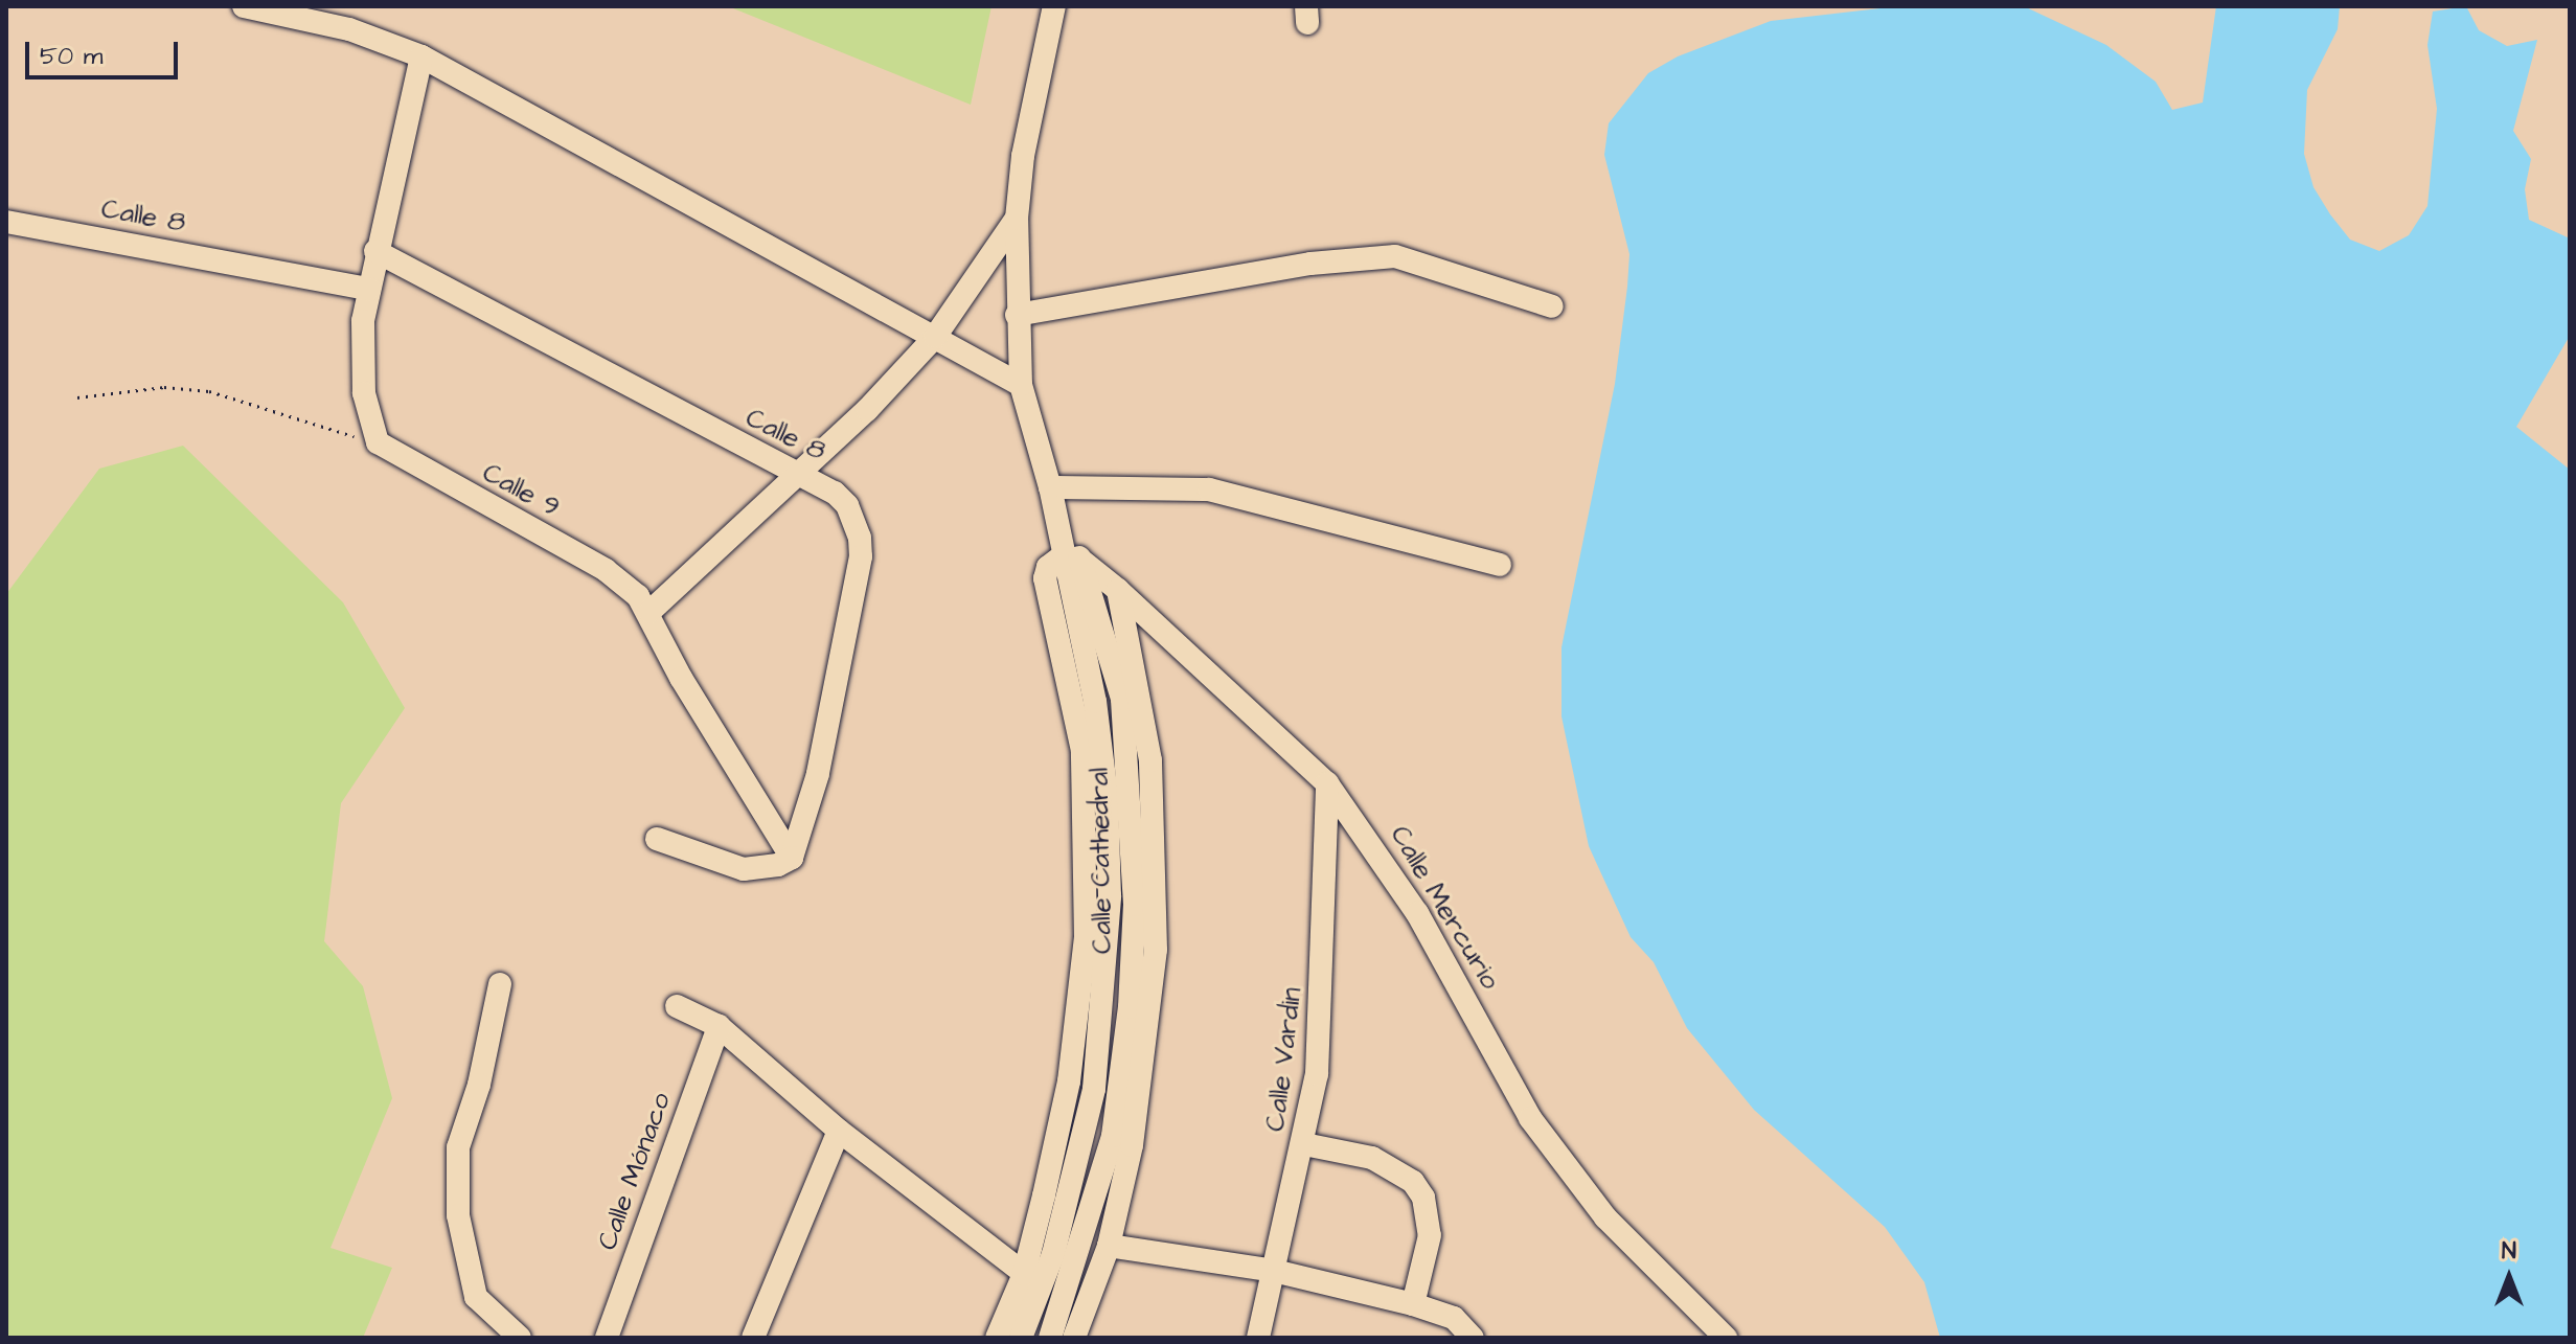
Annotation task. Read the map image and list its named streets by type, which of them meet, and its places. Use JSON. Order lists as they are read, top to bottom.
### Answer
{
  "streets": {
    "street": [
      "Calle 8",
      "Calle 9",
      "Calle Cathedral",
      "Calle Mercurio",
      "Calle Vardin",
      "Calle Mónaco"
    ]
  },
  "crossings": [
    ["Calle 8", "Calle 9"],
    ["Calle Cathedral", "Calle Mercurio"],
    ["Calle Mercurio", "Calle Vardin"]
  ],
  "scale_bar": "50 m",
  "north": "top"
}
